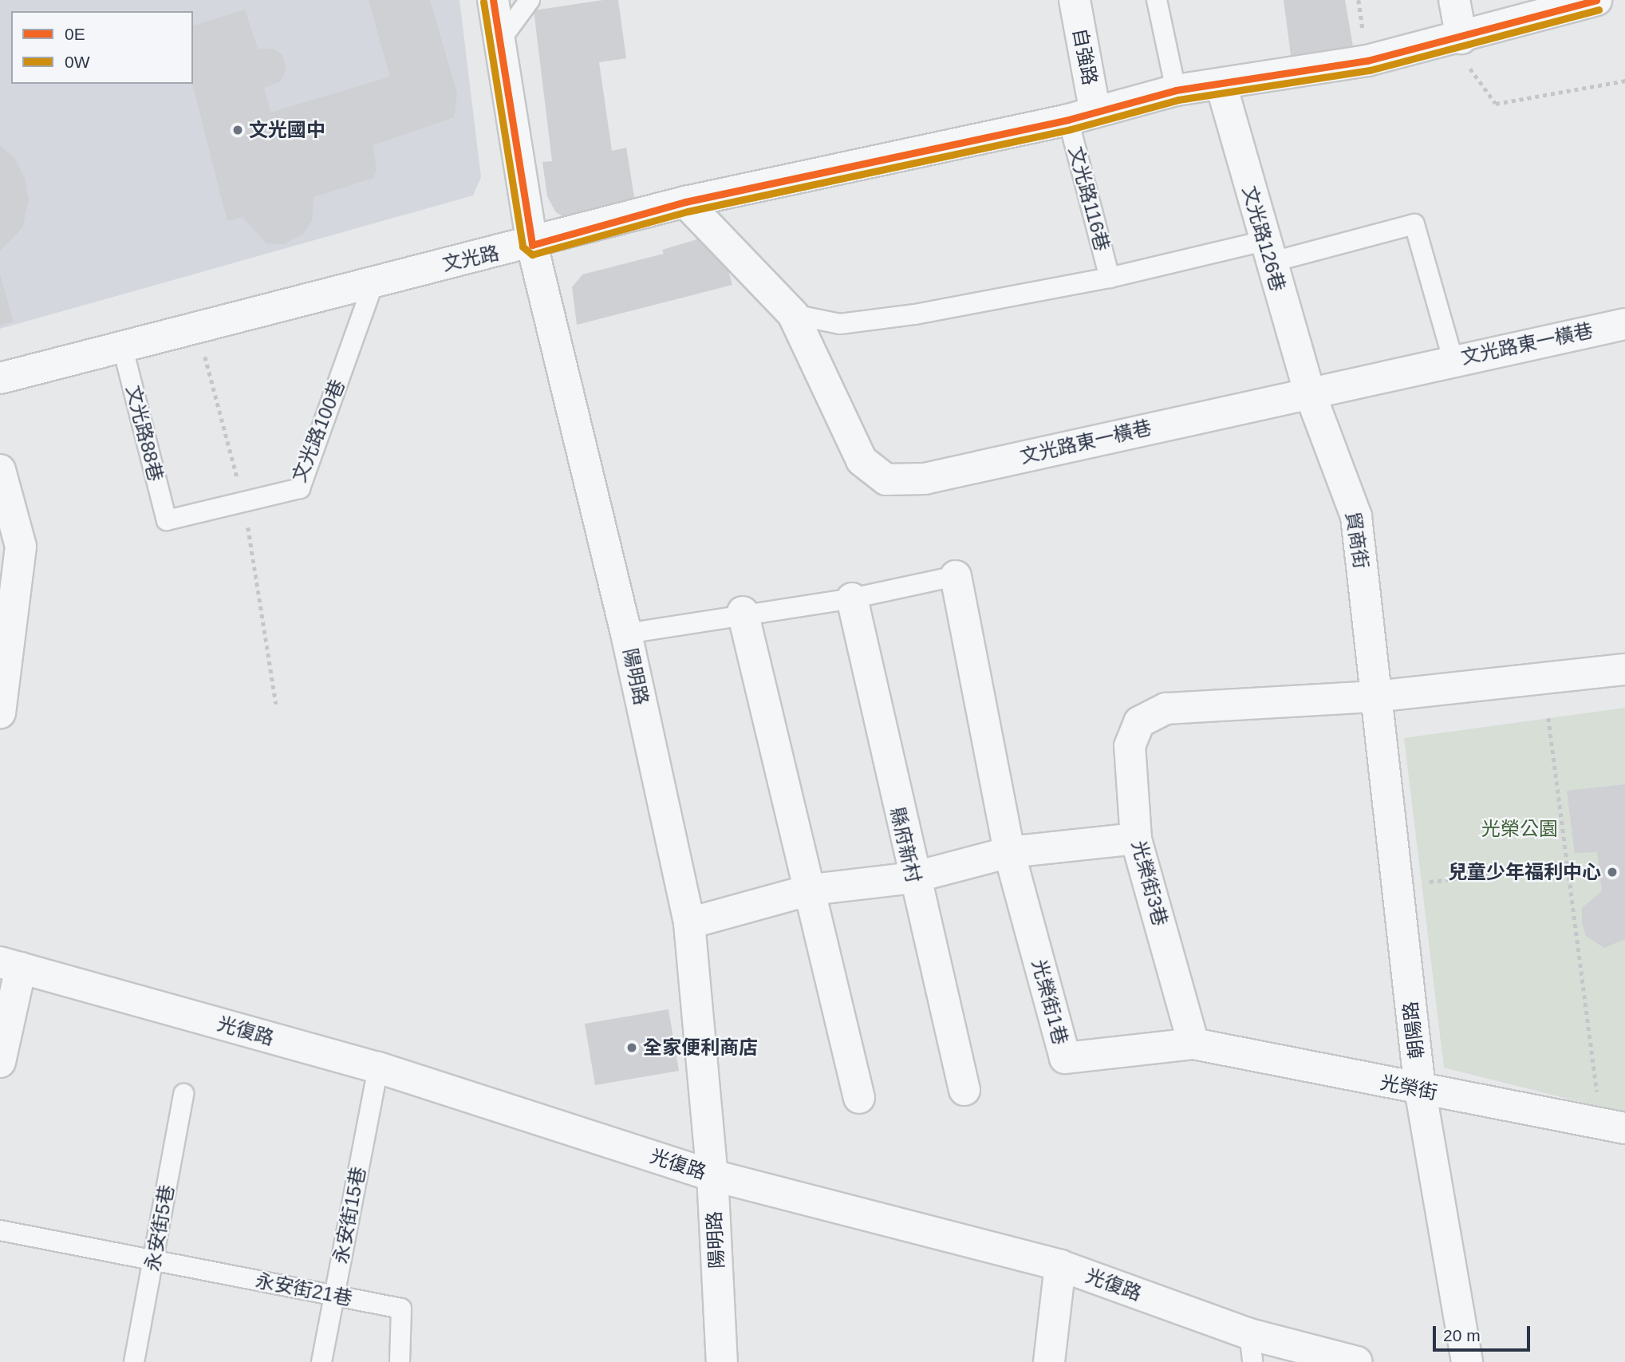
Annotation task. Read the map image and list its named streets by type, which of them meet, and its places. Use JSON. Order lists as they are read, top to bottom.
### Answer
{
  "streets": {
    "street": [
      "自強路",
      "文光路126巷",
      "文光路",
      "文光路東一橫巷",
      "貿商街",
      "陽明路",
      "縣府新村",
      "光榮街3巷",
      "光榮街1巷",
      "朝陽路",
      "光復路",
      "光榮街"
    ],
    "lane": [
      "文光路116巷",
      "文光路100巷",
      "文光路88巷",
      "永安街15巷",
      "永安街5巷",
      "永安街21巷"
    ]
  },
  "crossings": [
    ["自強路", "文光路116巷"],
    ["自強路", "文光路"],
    ["文光路116巷", "文光路"],
    ["文光路126巷", "文光路"],
    ["文光路126巷", "文光路東一橫巷"],
    ["文光路126巷", "貿商街"],
    ["文光路", "文光路東一橫巷"],
    ["文光路", "文光路100巷"],
    ["文光路", "文光路88巷"],
    ["文光路", "陽明路"],
    ["文光路東一橫巷", "貿商街"],
    ["文光路100巷", "文光路88巷"],
    ["貿商街", "光榮街3巷"],
    ["貿商街", "朝陽路"],
    ["陽明路", "光復路"],
    ["光榮街3巷", "光榮街1巷"],
    ["光榮街3巷", "朝陽路"],
    ["光榮街3巷", "光榮街"],
    ["光榮街1巷", "光榮街"],
    ["朝陽路", "光榮街"],
    ["光復路", "永安街15巷"],
    ["永安街15巷", "永安街21巷"],
    ["永安街5巷", "永安街21巷"]
  ],
  "parks": ["光榮公園"],
  "places": ["文光國中", "兒童少年福利中心", "全家便利商店"],
  "lines": ["transit line 0E", "transit line 0W"],
  "legend": ["0E", "0W"],
  "scale_bar": "20 m"
}
